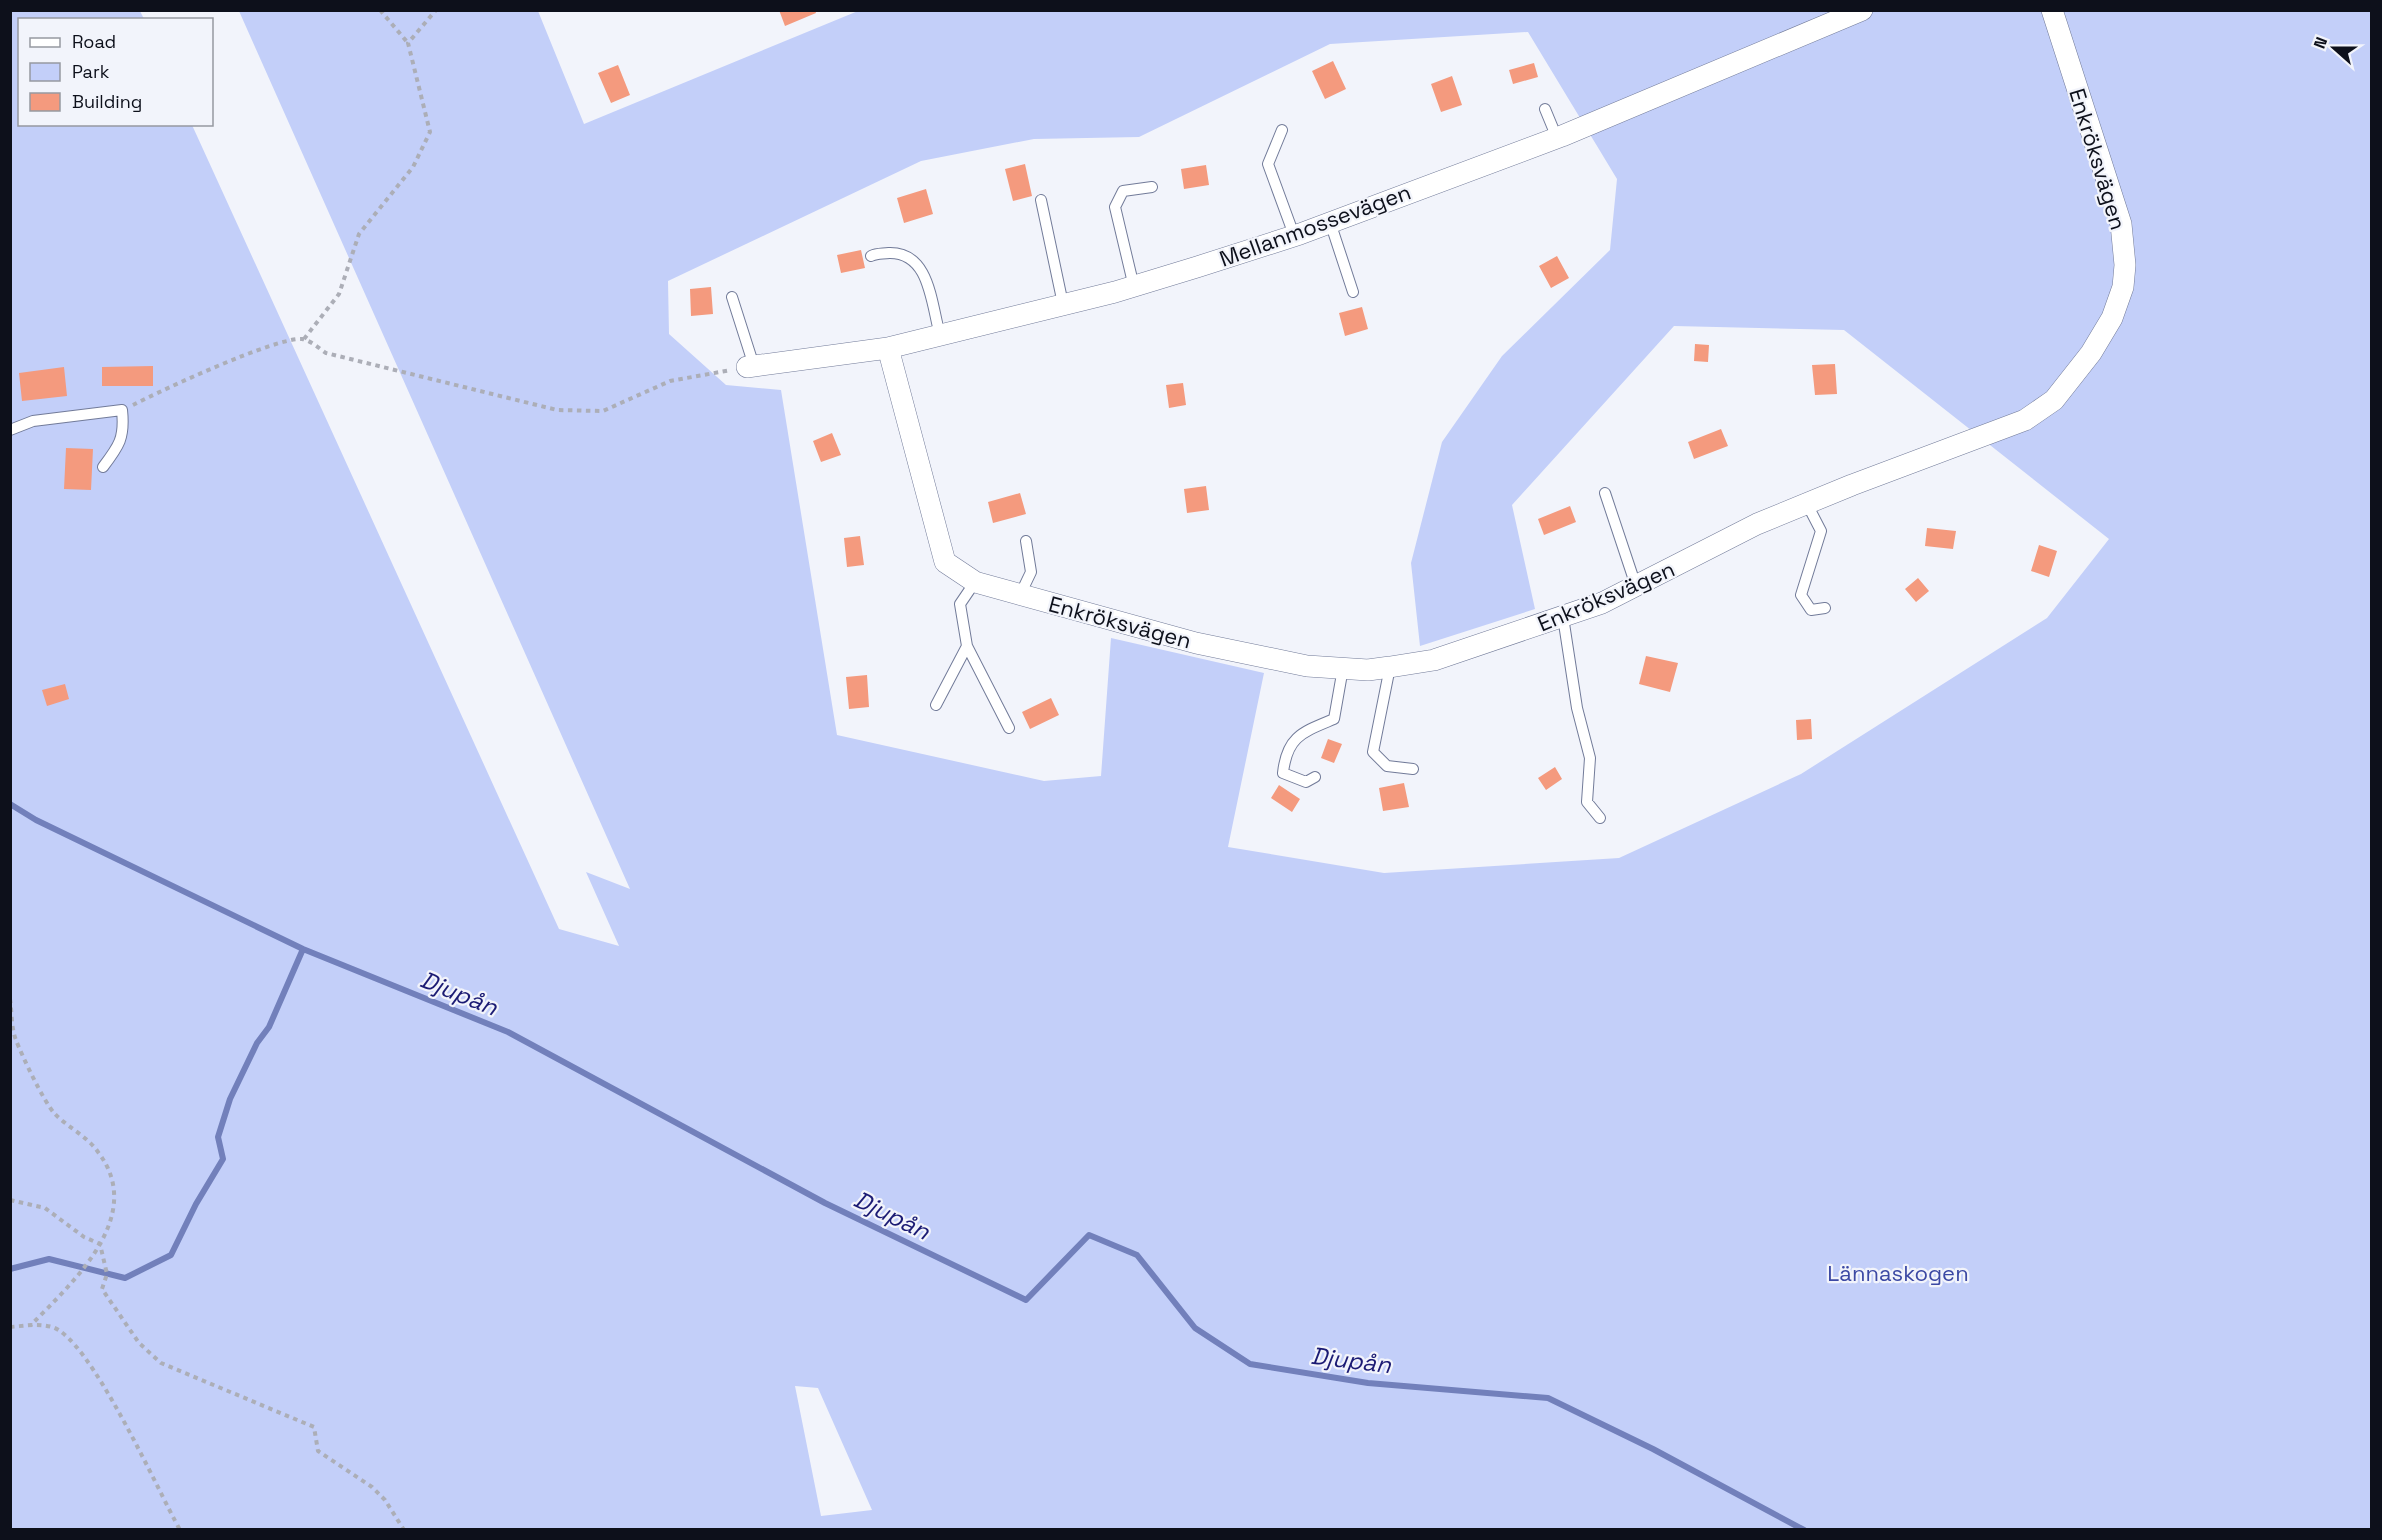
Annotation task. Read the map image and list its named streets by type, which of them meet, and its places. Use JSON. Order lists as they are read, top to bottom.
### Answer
{
  "streets": {
    "street": ["Enkröksvägen", "Mellanmossevägen"]
  },
  "crossings": [
    ["Enkröksvägen", "Mellanmossevägen"]
  ],
  "water": ["Djupån"],
  "parks": ["Lännaskogen"],
  "legend": ["Road", "Park", "Building"],
  "north": "left"
}
